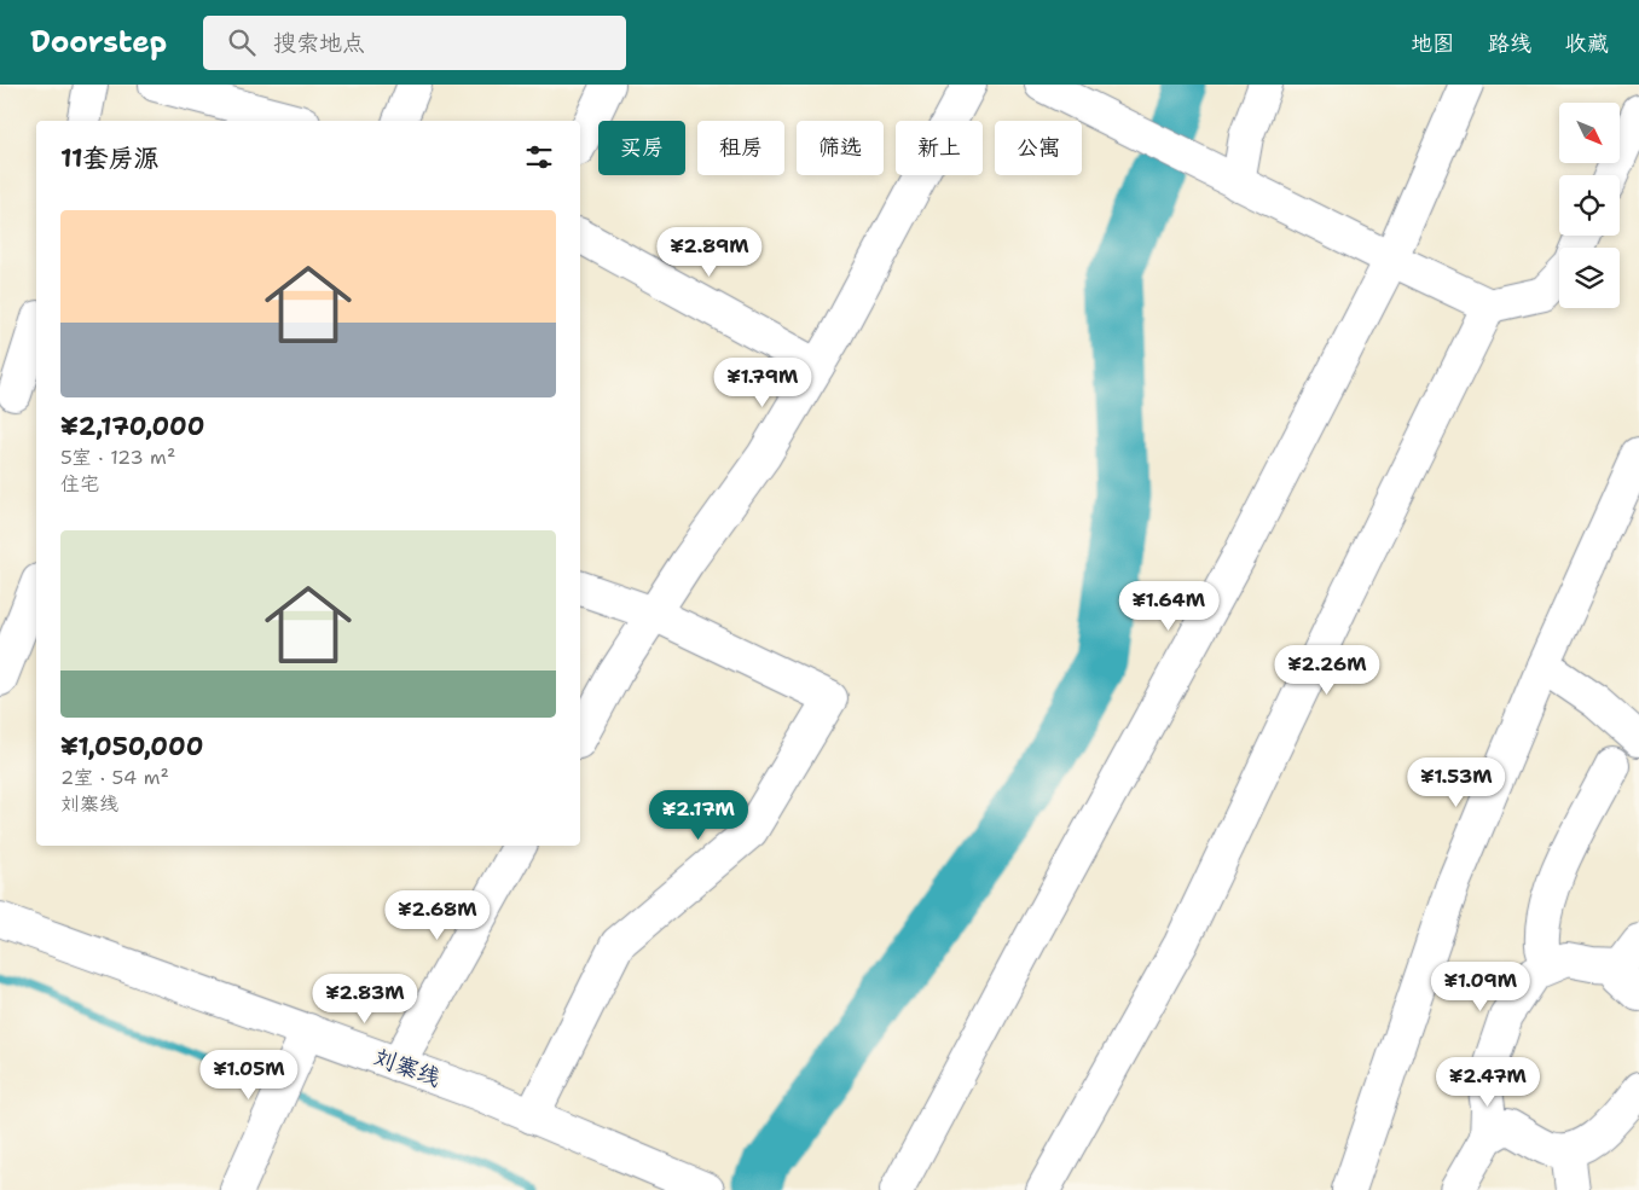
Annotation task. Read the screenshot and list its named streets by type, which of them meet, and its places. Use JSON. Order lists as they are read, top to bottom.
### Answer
{
  "streets": {
    "street": ["刘寨线"]
  },
  "north": "bottom right",
  "page": {
    "header": "Doorstep",
    "search": "搜索地点",
    "nav": ["地图", "路线", "收藏"],
    "chip": [
      "买房",
      "租房",
      "筛选",
      "新上",
      "公寓"
    ],
    "heading": "11套房源",
    "list": [
      {
        "name": "¥2,170,000",
        "note": "5室 · 123 m² · 住宅"
      },
      {
        "name": "¥1,050,000",
        "note": "2室 · 54 m² · 刘寨线"
      }
    ],
    "price": [
      "¥2.89M",
      "¥1.79M",
      "¥1.64M",
      "¥2.26M",
      "¥1.53M",
      "¥2.17M",
      "¥2.68M",
      "¥1.09M",
      "¥2.83M",
      "¥1.05M",
      "¥2.47M"
    ]
  }
}
